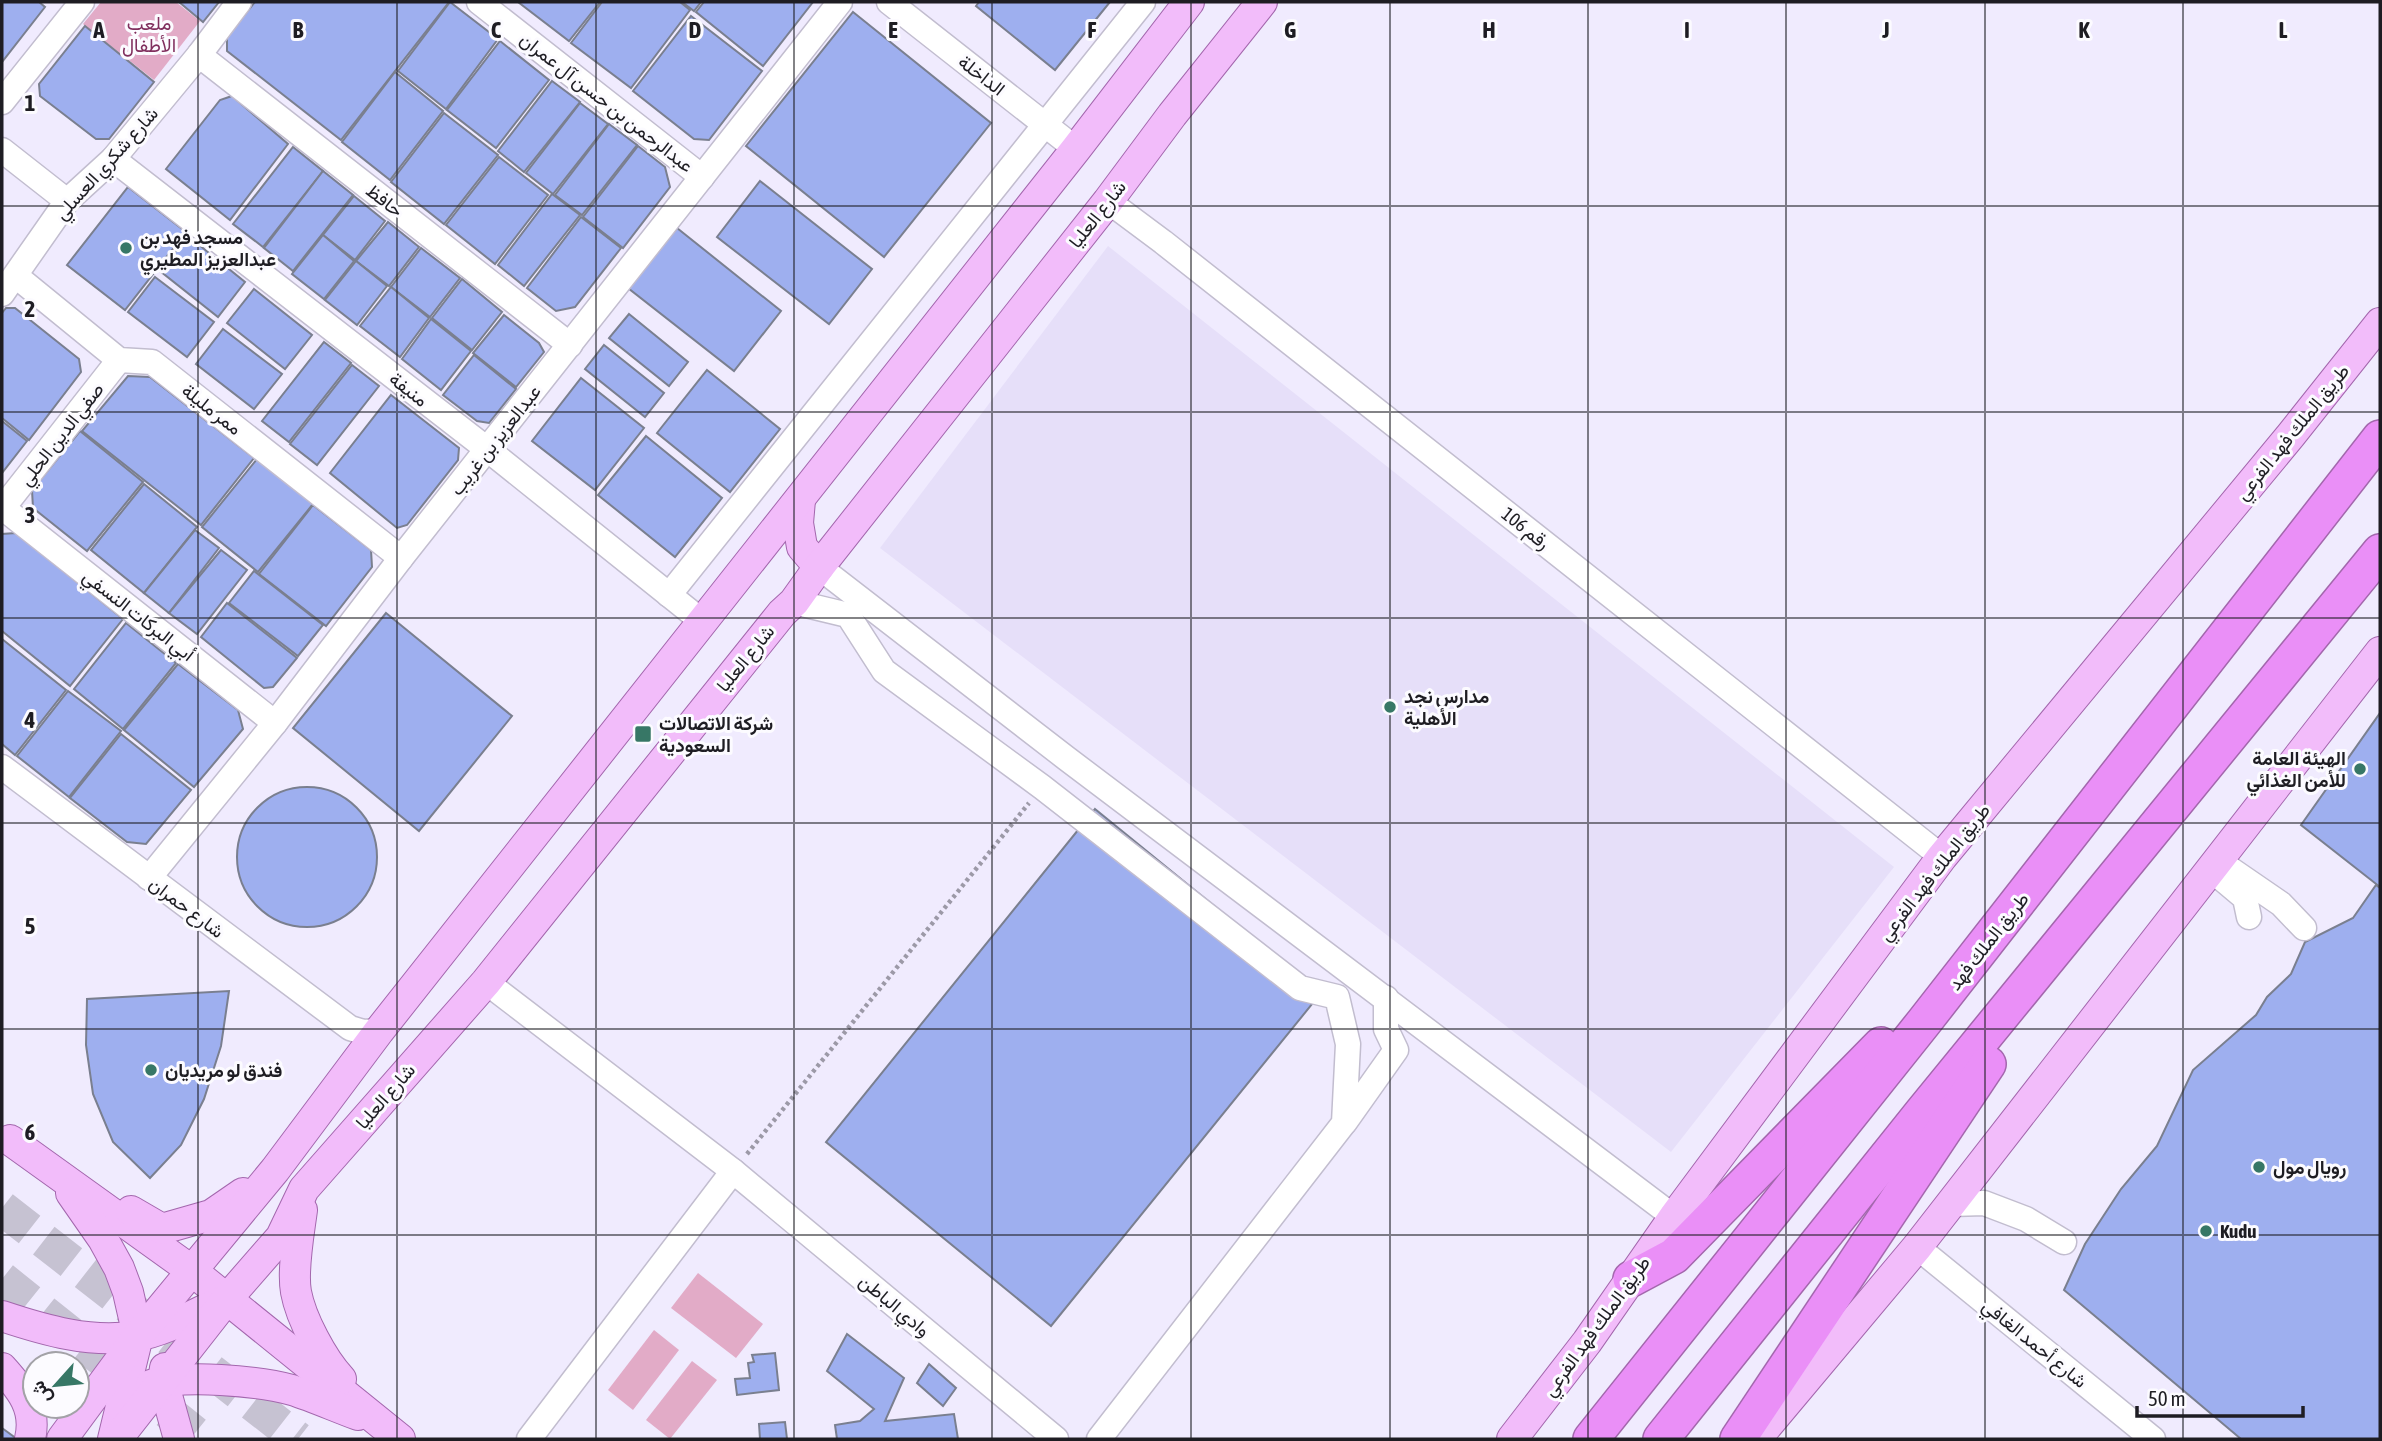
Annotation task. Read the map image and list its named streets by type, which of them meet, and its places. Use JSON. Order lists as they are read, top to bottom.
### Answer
{
  "streets": {
    "highway": ["طريق الملك فهد"],
    "main road": ["شارع العليا", "طريق الملك فهد الفرعي"],
    "street": [
      "الداخلة",
      "عبدالرحمن بن حسن آل عمران",
      "شارع شكري العسلي",
      "حافظ",
      "منيفة",
      "ممر مليلة",
      "صفي الدين الحلي",
      "عبدالعزيز بن غريب",
      "رقم 106",
      "أبي البركات النسفي",
      "شارع حمران",
      "وادي الباطن",
      "شارع أحمد الغافي"
    ]
  },
  "crossings": [
    ["عبدالرحمن بن حسن آل عمران", "عبدالعزيز بن غريب"],
    ["شارع شكري العسلي", "حافظ"],
    ["شارع شكري العسلي", "منيفة"],
    ["حافظ", "عبدالعزيز بن غريب"],
    ["شارع العليا", "رقم 106"],
    ["شارع العليا", "وادي الباطن"],
    ["منيفة", "عبدالعزيز بن غريب"],
    ["ممر مليلة", "صفي الدين الحلي"],
    ["ممر مليلة", "عبدالعزيز بن غريب"],
    ["طريق الملك فهد الفرعي", "رقم 106"],
    ["صفي الدين الحلي", "أبي البركات النسفي"],
    ["عبدالعزيز بن غريب", "أبي البركات النسفي"],
    ["عبدالعزيز بن غريب", "شارع حمران"]
  ],
  "parks": ["ملعب الأطفال"],
  "places": {
    "other": [
      "مسجد فهد بن عبدالعزيز المطيري",
      "مدارس نجد الأهلية",
      "الهيئة العامة للأمن الغذائي",
      "فندق لو مريديان",
      "رويال مول",
      "Kudu"
    ],
    "transit": ["شركة الاتصالات السعودية"]
  },
  "scale_bar": "50 m",
  "north": "bottom left",
  "grid": {
    "columns": [
      "A",
      "B",
      "C",
      "D",
      "E",
      "F",
      "G",
      "H",
      "I",
      "J",
      "K",
      "L"
    ],
    "rows": [
      "1",
      "2",
      "3",
      "4",
      "5",
      "6"
    ]
  }
}
